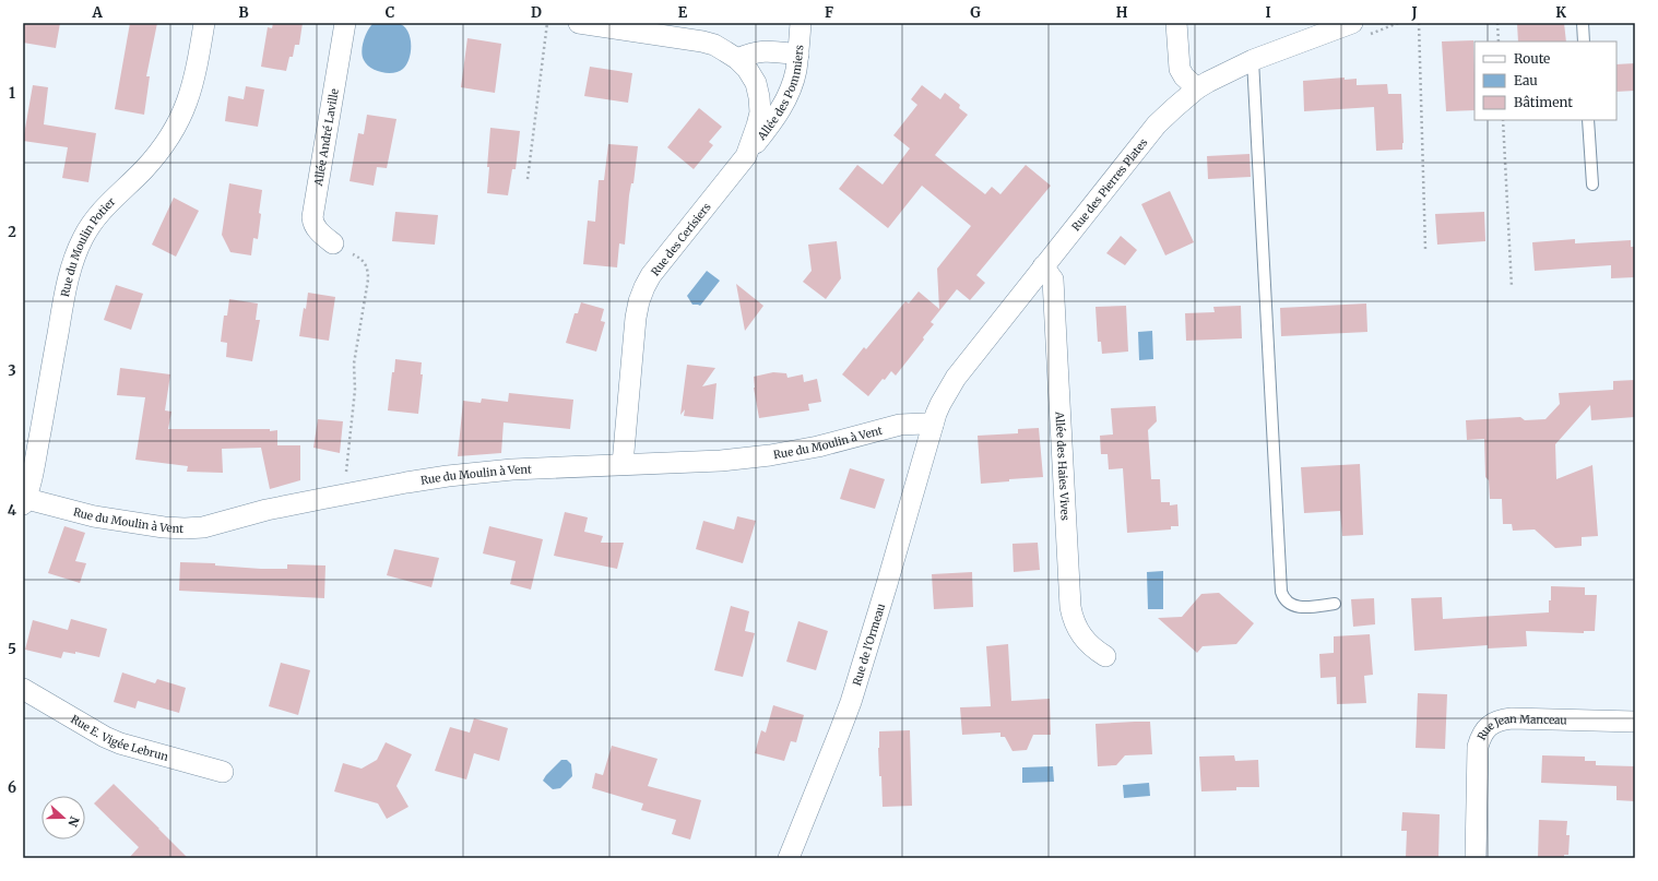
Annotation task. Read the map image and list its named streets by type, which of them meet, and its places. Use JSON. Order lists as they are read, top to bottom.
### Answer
{
  "streets": {
    "street": [
      "Allée des Pommiers",
      "Allée André Laville",
      "Rue des Pierres Plates",
      "Rue des Cerisiers",
      "Rue du Moulin Potier",
      "Rue du Moulin à Vent",
      "Allée des Haies Vives",
      "Rue de l'Ormeau",
      "Rue Jean Manceau",
      "Rue E. Vigée Lebrun"
    ]
  },
  "crossings": [
    ["Allée des Pommiers", "Rue des Cerisiers"],
    ["Rue des Pierres Plates", "Rue du Moulin à Vent"],
    ["Rue des Pierres Plates", "Allée des Haies Vives"],
    ["Rue des Pierres Plates", "Rue de l'Ormeau"],
    ["Rue des Cerisiers", "Rue du Moulin à Vent"],
    ["Rue du Moulin Potier", "Rue du Moulin à Vent"],
    ["Rue du Moulin à Vent", "Rue de l'Ormeau"]
  ],
  "legend": ["Route", "Eau", "Bâtiment"],
  "north": "right",
  "grid": {
    "columns": [
      "A",
      "B",
      "C",
      "D",
      "E",
      "F",
      "G",
      "H",
      "I",
      "J",
      "K"
    ],
    "rows": [
      "1",
      "2",
      "3",
      "4",
      "5",
      "6"
    ]
  }
}
